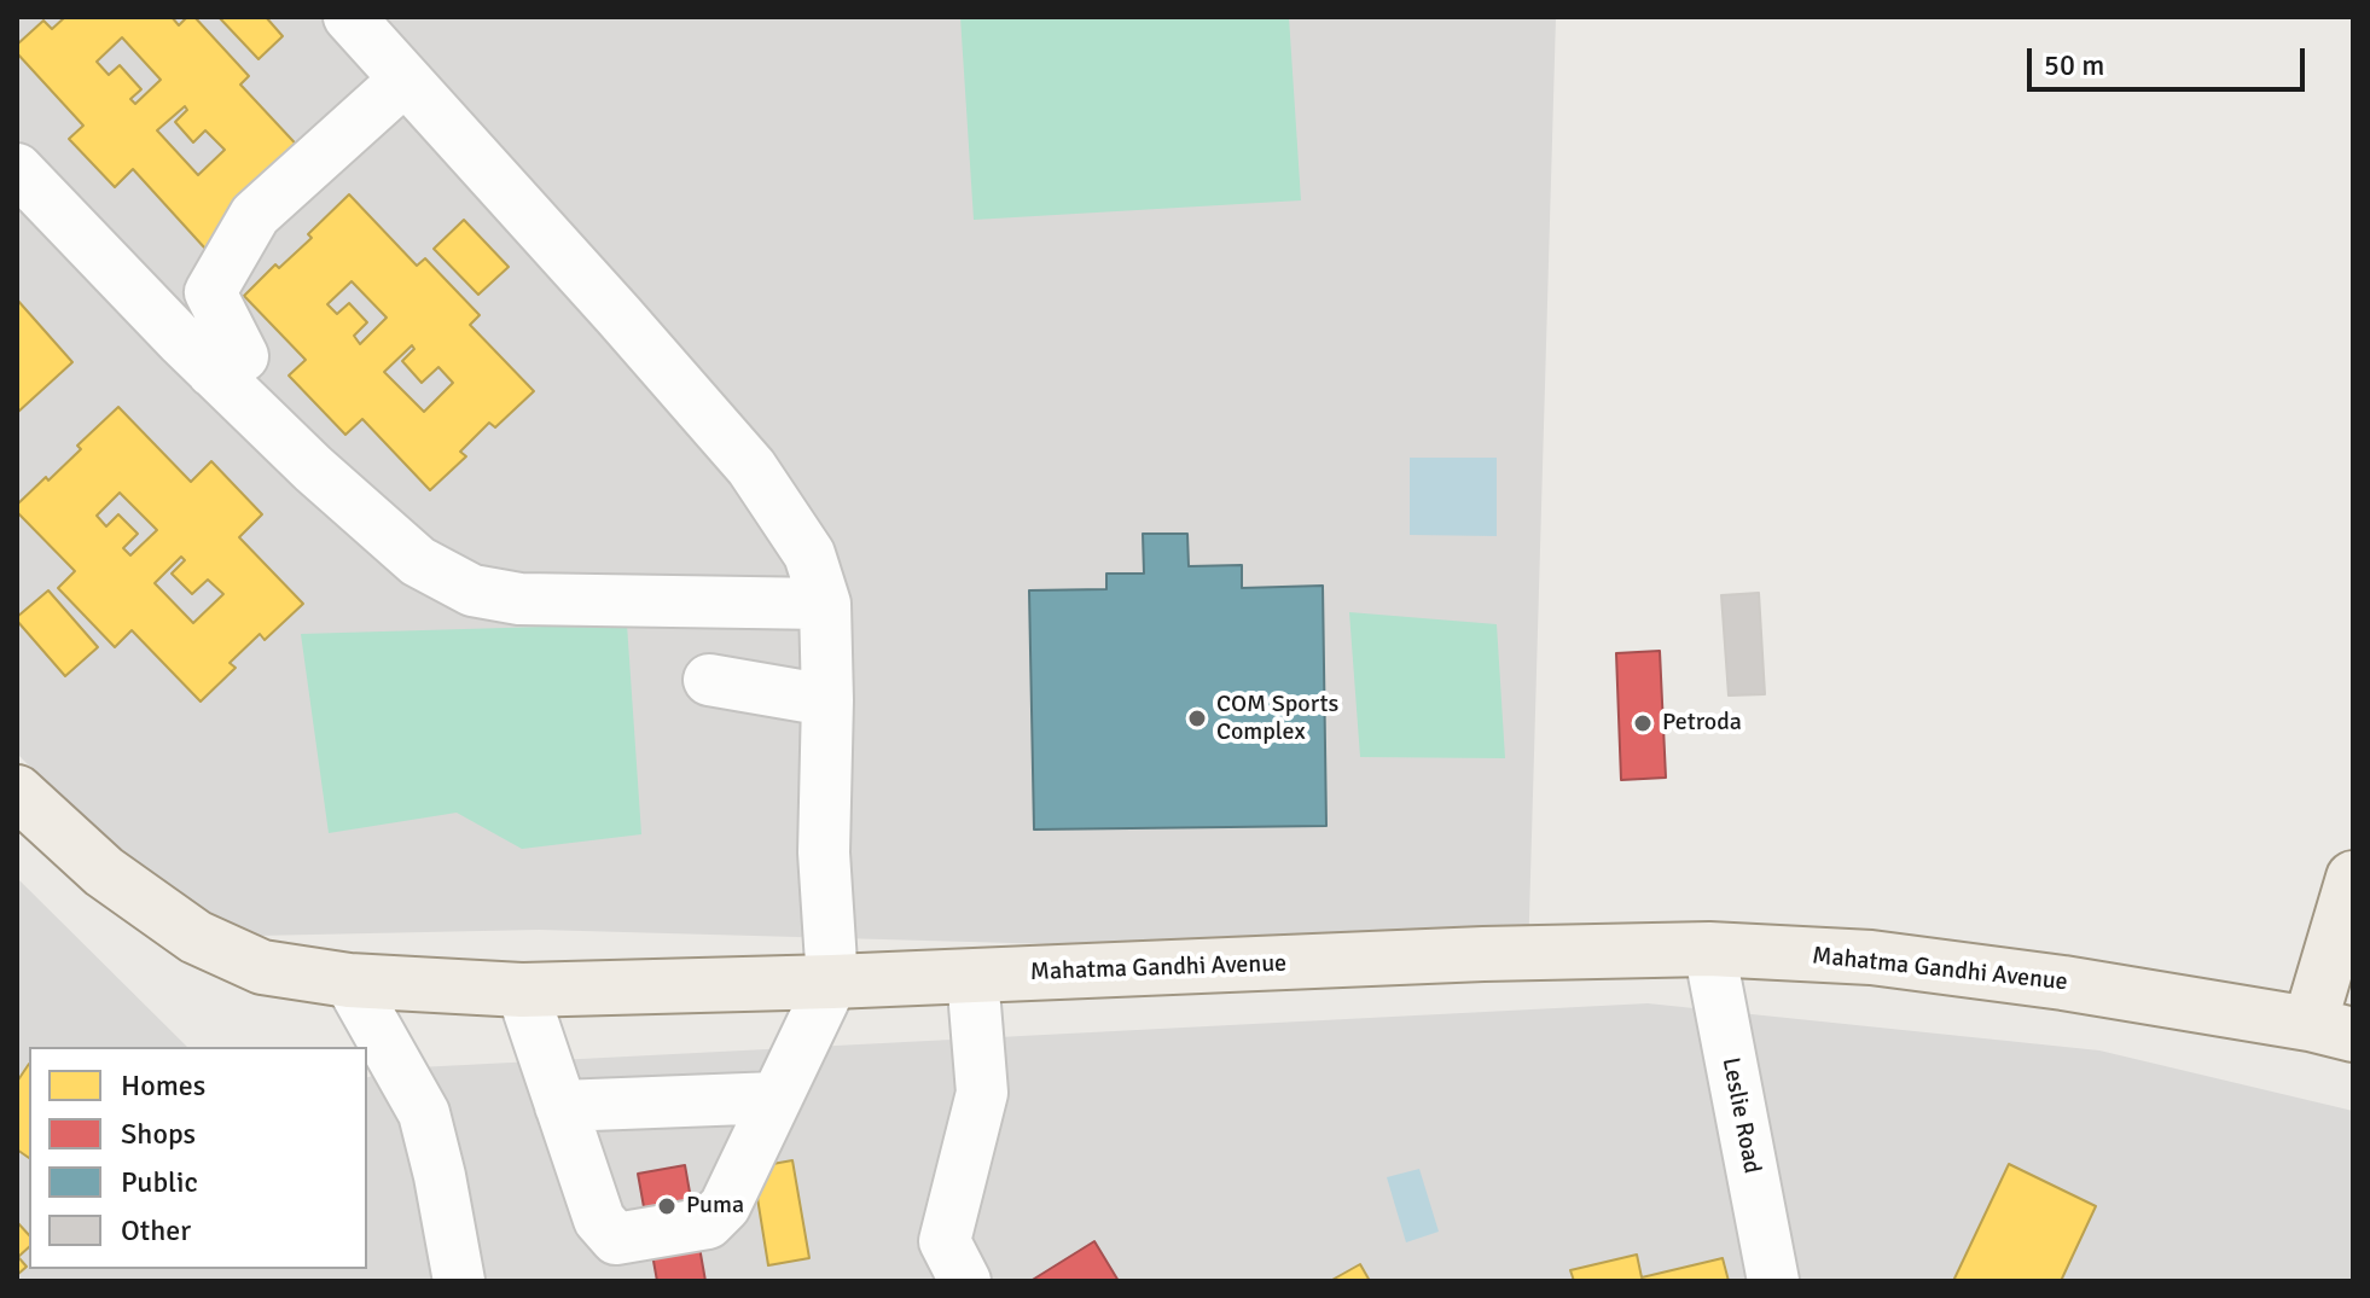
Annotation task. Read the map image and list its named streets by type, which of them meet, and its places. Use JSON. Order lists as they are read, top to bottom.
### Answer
{
  "streets": {
    "main road": ["Mahatma Gandhi Avenue"],
    "street": ["Leslie Road"]
  },
  "crossings": [
    ["Mahatma Gandhi Avenue", "Leslie Road"]
  ],
  "places": ["COM Sports Complex", "Petroda", "Puma"],
  "legend": [
    "Homes",
    "Shops",
    "Public",
    "Other"
  ],
  "scale_bar": "50 m"
}
